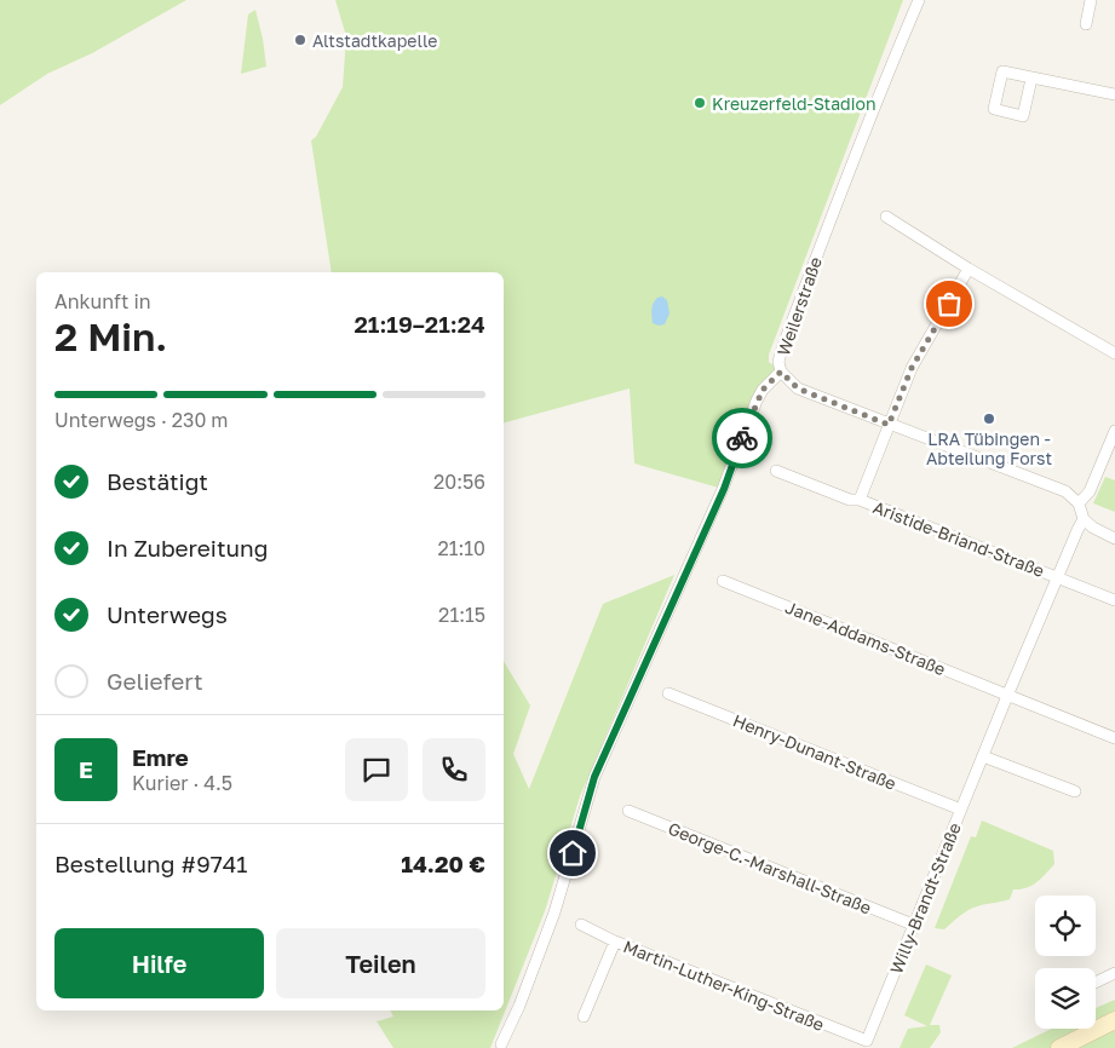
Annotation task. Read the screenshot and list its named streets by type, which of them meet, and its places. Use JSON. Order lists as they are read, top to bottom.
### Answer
{
  "streets": {
    "street": [
      "Weilerstraße",
      "Aristide-Briand-Straße",
      "Jane-Addams-Straße",
      "Henry-Dunant-Straße",
      "George-C.-Marshall-Straße",
      "Willy-Brandt-Straße",
      "Martin-Luther-King-Straße"
    ]
  },
  "crossings": [
    ["Aristide-Briand-Straße", "Willy-Brandt-Straße"],
    ["Jane-Addams-Straße", "Willy-Brandt-Straße"],
    ["Henry-Dunant-Straße", "Willy-Brandt-Straße"],
    ["George-C.-Marshall-Straße", "Willy-Brandt-Straße"],
    ["Willy-Brandt-Straße", "Martin-Luther-King-Straße"]
  ],
  "places": ["Altstadtkapelle", "Kreuzerfeld-Stadion", "LRA Tübingen - Abteilung Forst"],
  "page": {
    "heading": ["2 Min.", "Ankunft in", "21:19–21:24"],
    "panel": [
      "Emre",
      "Kurier · 4.5",
      "Bestellung #9741",
      "14.20 €"
    ],
    "bar": "Unterwegs · 230 m",
    "list": [
      ["Bestätigt", "20:56"],
      ["In Zubereitung", "21:10"],
      ["Unterwegs", "21:15"],
      "Geliefert"
    ],
    "round": "E",
    "buttons": ["Hilfe", "Teilen"]
  }
}
